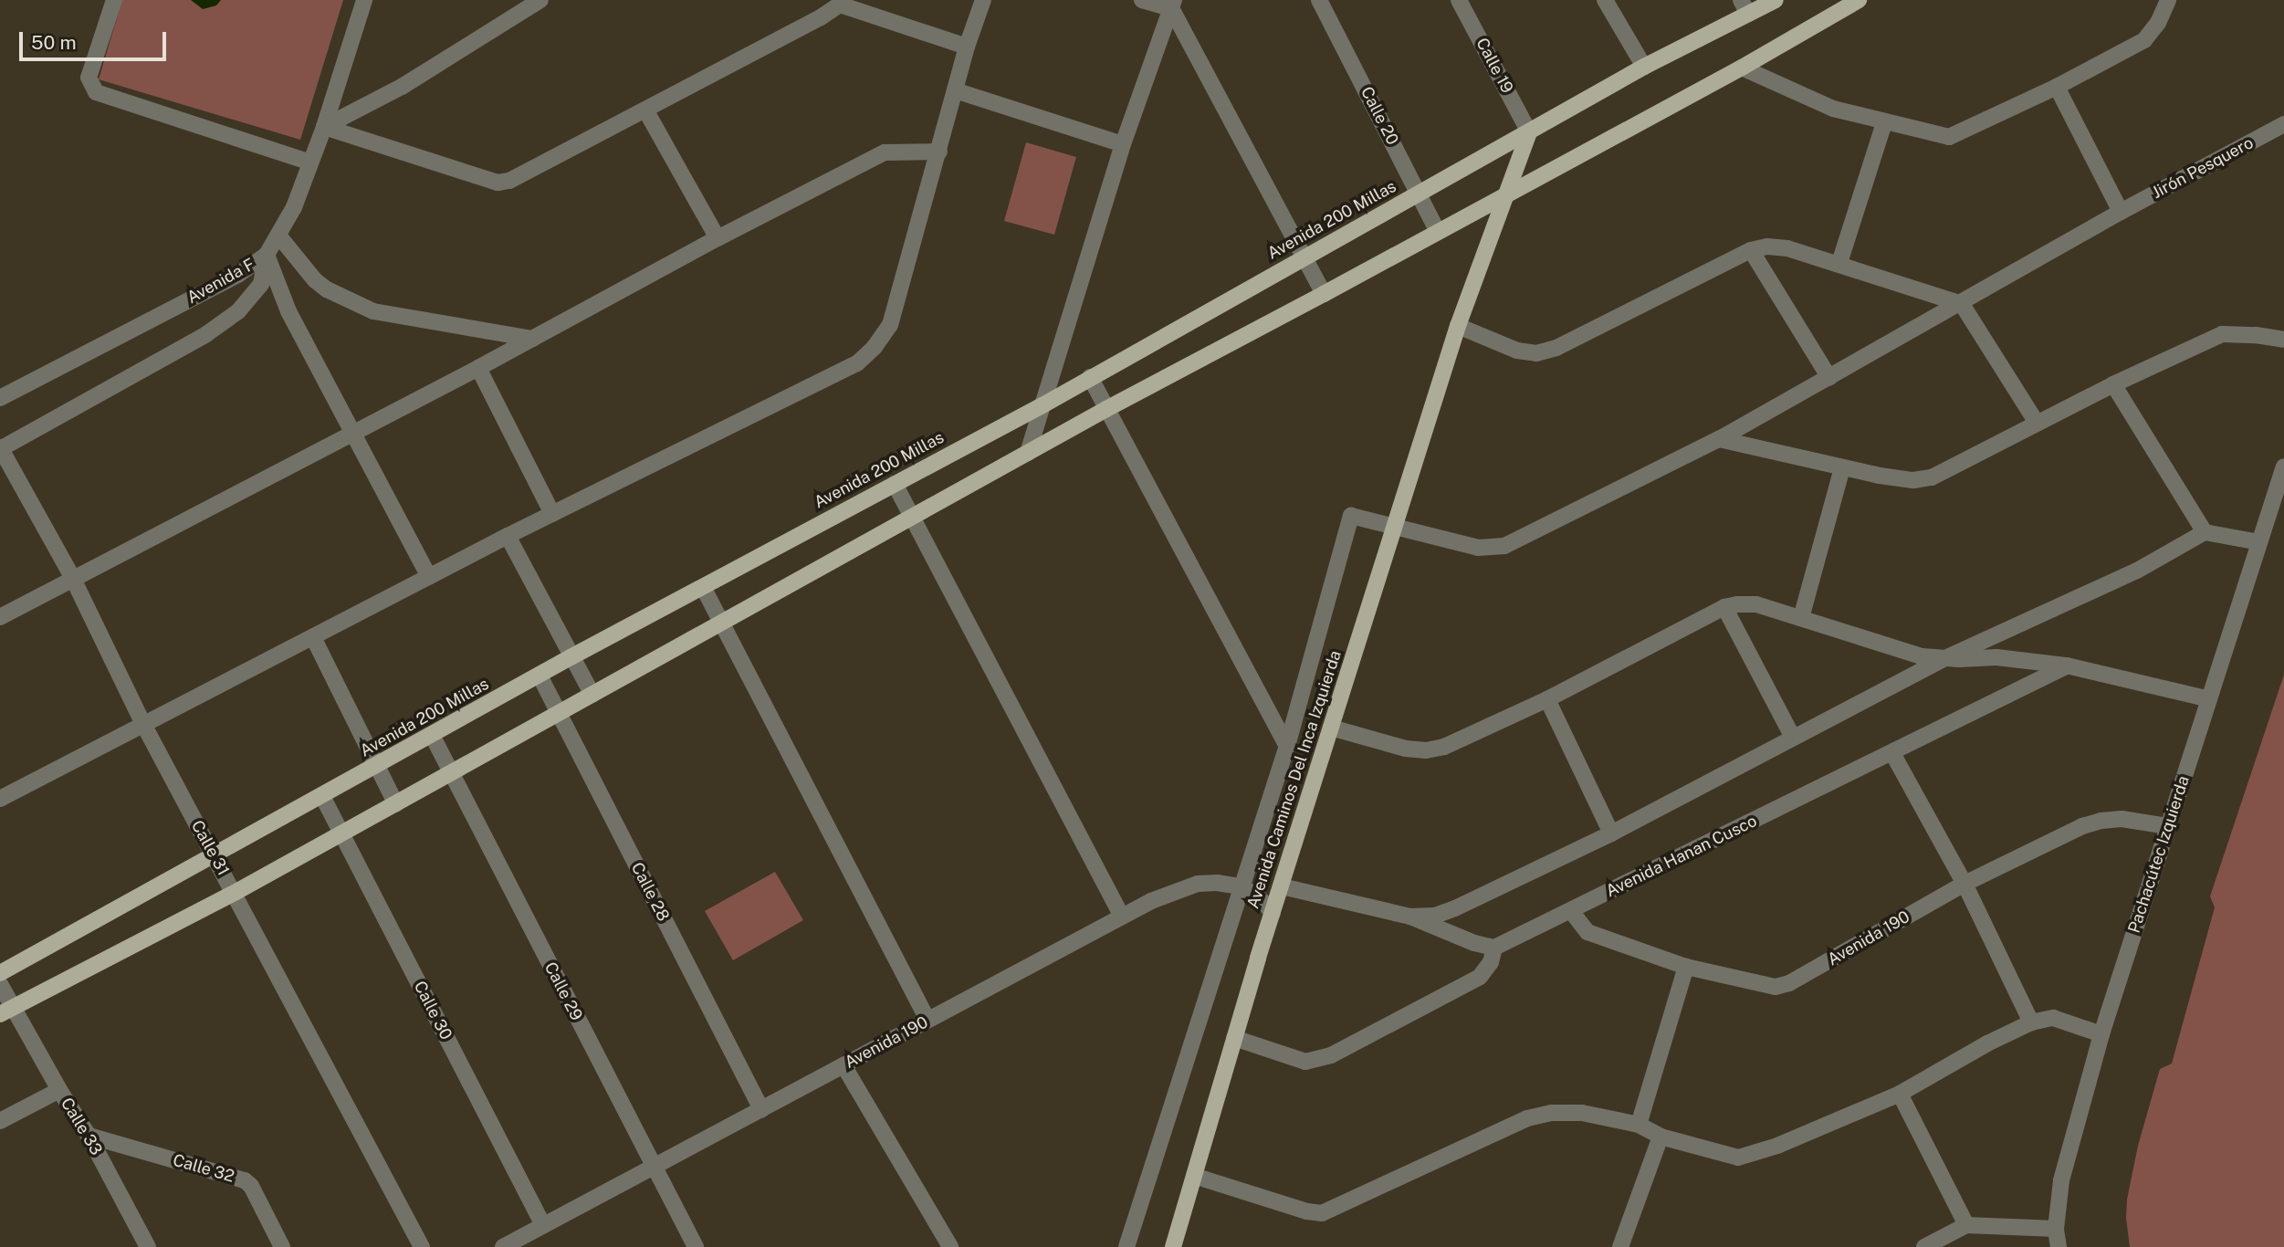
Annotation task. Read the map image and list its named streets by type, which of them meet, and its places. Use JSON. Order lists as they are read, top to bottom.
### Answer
{
  "streets": {
    "main road": ["Avenida 200 Millas", "Avenida Caminos Del Inca Izquierda"],
    "street": [
      "Calle 19",
      "Calle 20",
      "Jirón Pesquero",
      "Avenida F",
      "Calle 31",
      "Pachacútec Izquierda",
      "Avenida Hanan Cusco",
      "Calle 28",
      "Avenida 190",
      "Calle 29",
      "Calle 30",
      "Calle 33",
      "Calle 32"
    ]
  },
  "crossings": [
    ["Calle 19", "Avenida 200 Millas"],
    ["Calle 19", "Avenida Caminos Del Inca Izquierda"],
    ["Calle 20", "Avenida 200 Millas"],
    ["Jirón Pesquero", "Avenida Caminos Del Inca Izquierda"],
    ["Avenida 200 Millas", "Avenida Caminos Del Inca Izquierda"],
    ["Avenida 200 Millas", "Calle 31"],
    ["Avenida 200 Millas", "Calle 28"],
    ["Avenida 200 Millas", "Calle 29"],
    ["Avenida 200 Millas", "Calle 30"],
    ["Avenida Caminos Del Inca Izquierda", "Avenida 190"],
    ["Pachacútec Izquierda", "Avenida 190"],
    ["Avenida Hanan Cusco", "Avenida 190"],
    ["Calle 28", "Avenida 190"],
    ["Avenida 190", "Calle 29"],
    ["Avenida 190", "Calle 30"],
    ["Calle 33", "Calle 32"]
  ],
  "scale_bar": "50 m"
}
